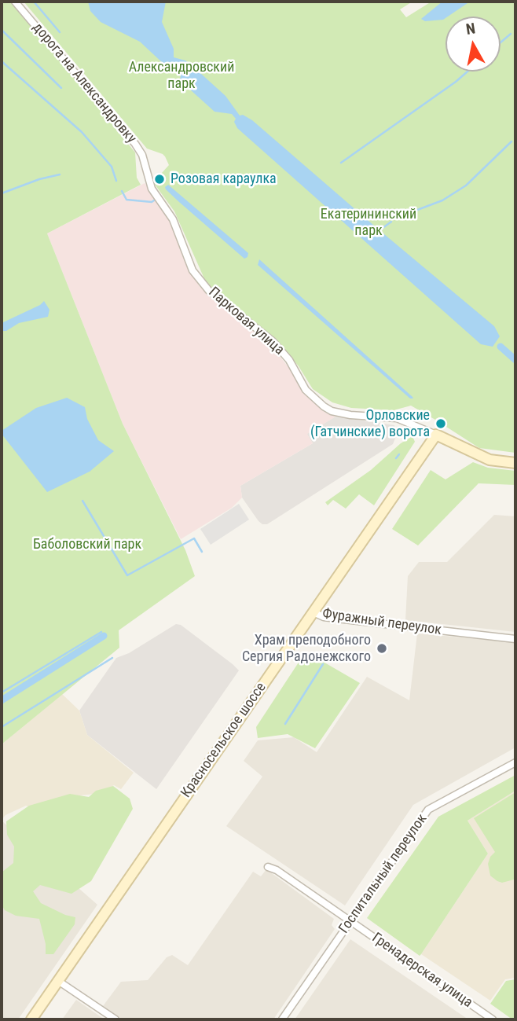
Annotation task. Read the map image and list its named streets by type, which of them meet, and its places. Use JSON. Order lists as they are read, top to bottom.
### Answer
{
  "streets": {
    "main road": ["Парковая улица", "Красносельское шоссе"],
    "street": [
      "дорога на Александровку",
      "Фуражный переулок",
      "Госпитальный переулок",
      "Гренадерская улица"
    ]
  },
  "crossings": [
    ["дорога на Александровку", "Парковая улица"],
    ["Парковая улица", "Красносельское шоссе"],
    ["Фуражный переулок", "Красносельское шоссе"],
    ["Госпитальный переулок", "Гренадерская улица"]
  ],
  "parks": ["Александровский парк", "Екатерининский парк", "Баболовский парк"],
  "places": ["Розовая караулка", "Орловские (Гатчинские) ворота", "Храм преподобного Сергия Радонежского"],
  "north": "top"
}
